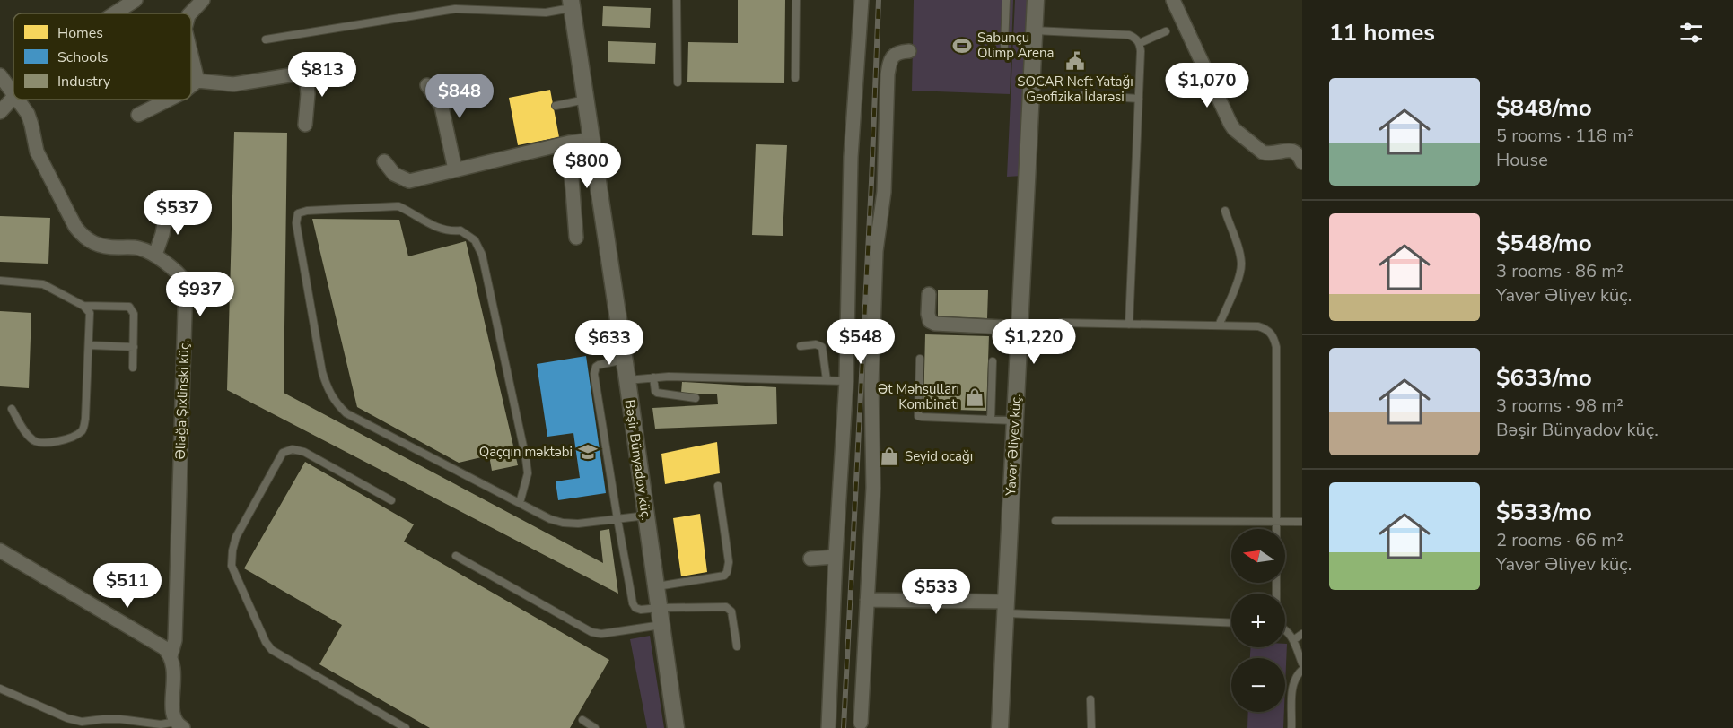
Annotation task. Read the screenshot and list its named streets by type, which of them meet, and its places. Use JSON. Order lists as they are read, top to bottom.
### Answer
{
  "streets": {
    "street": ["Əliağa Şıxlinski küç.", "Yavər Əliyev küç.", "Bəşir Bünyadov küç."]
  },
  "places": {
    "sports": ["Sabunçu Olimp Arena"],
    "public building": ["SOCAR Neft Yatağı Geofizika İdarəsi"],
    "shop": ["Ət Məhsulları Kombinatı", "Seyid ocağı"],
    "school or university": ["Qaçqın məktəbi"]
  },
  "legend": ["Homes", "Schools", "Industry"],
  "north": "left",
  "page": {
    "heading": "11 homes",
    "price": [
      "$813",
      "$1,070",
      "$848",
      "$800",
      "$537",
      "$937",
      "$548",
      "$1,220",
      "$633",
      "$511",
      "$533"
    ],
    "list": [
      {
        "name": "$848/mo",
        "note": "5 rooms · 118 m² · House"
      },
      {
        "name": "$548/mo",
        "note": "3 rooms · 86 m² · Yavər Əliyev küç."
      },
      {
        "name": "$633/mo",
        "note": "3 rooms · 98 m² · Bəşir Bünyadov küç."
      },
      {
        "name": "$533/mo",
        "note": "2 rooms · 66 m² · Yavər Əliyev küç."
      }
    ],
    "map_buttons": ["+", "−"]
  }
}
